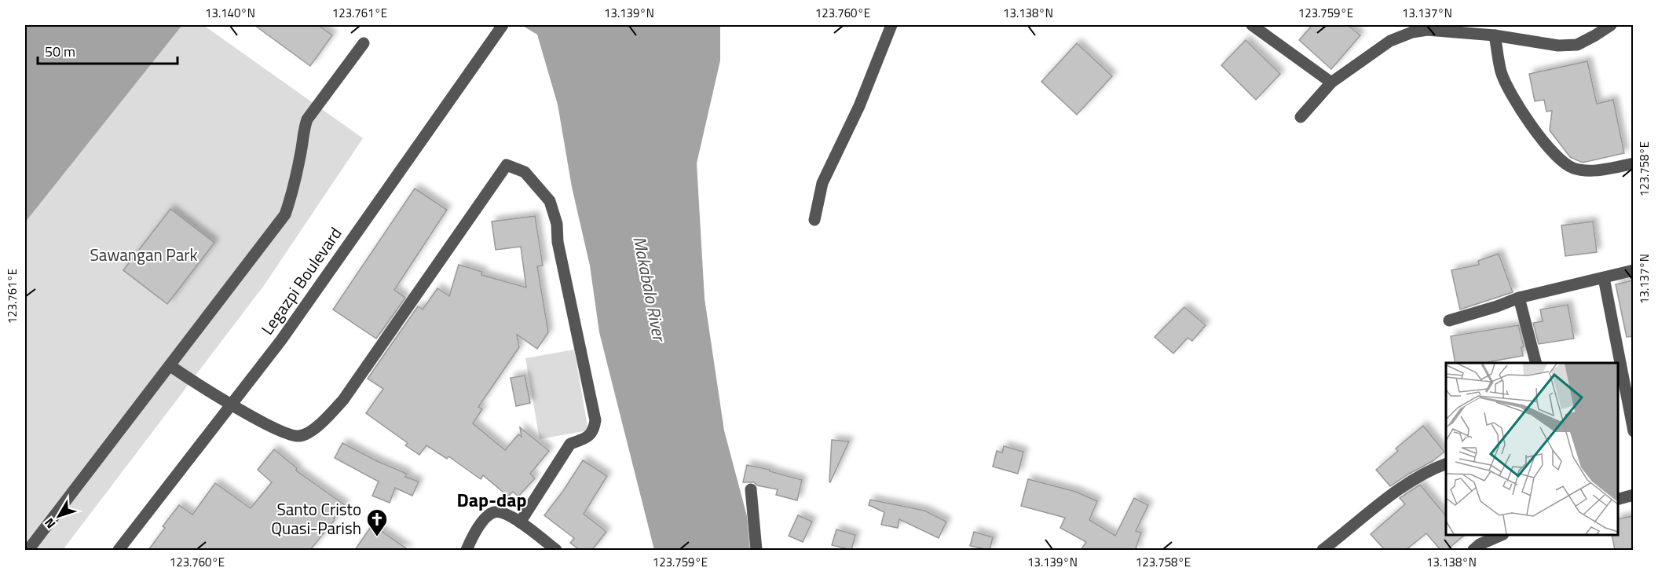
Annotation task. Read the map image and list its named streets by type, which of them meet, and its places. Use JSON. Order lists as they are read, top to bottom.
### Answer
{
  "streets": {
    "street": ["Legazpi Boulevard"]
  },
  "districts": ["Dap-dap"],
  "water": ["Makabalo River"],
  "parks": ["Sawangan Park"],
  "places": {
    "church": ["Santo Cristo Quasi-Parish"]
  },
  "scale_bar": "50 m",
  "north": "bottom left",
  "coordinates": [
    "13.140°N",
    "123.761°E",
    "13.139°N",
    "123.760°E",
    "13.138°N",
    "123.759°E",
    "13.137°N",
    "123.758°E"
  ]
}
